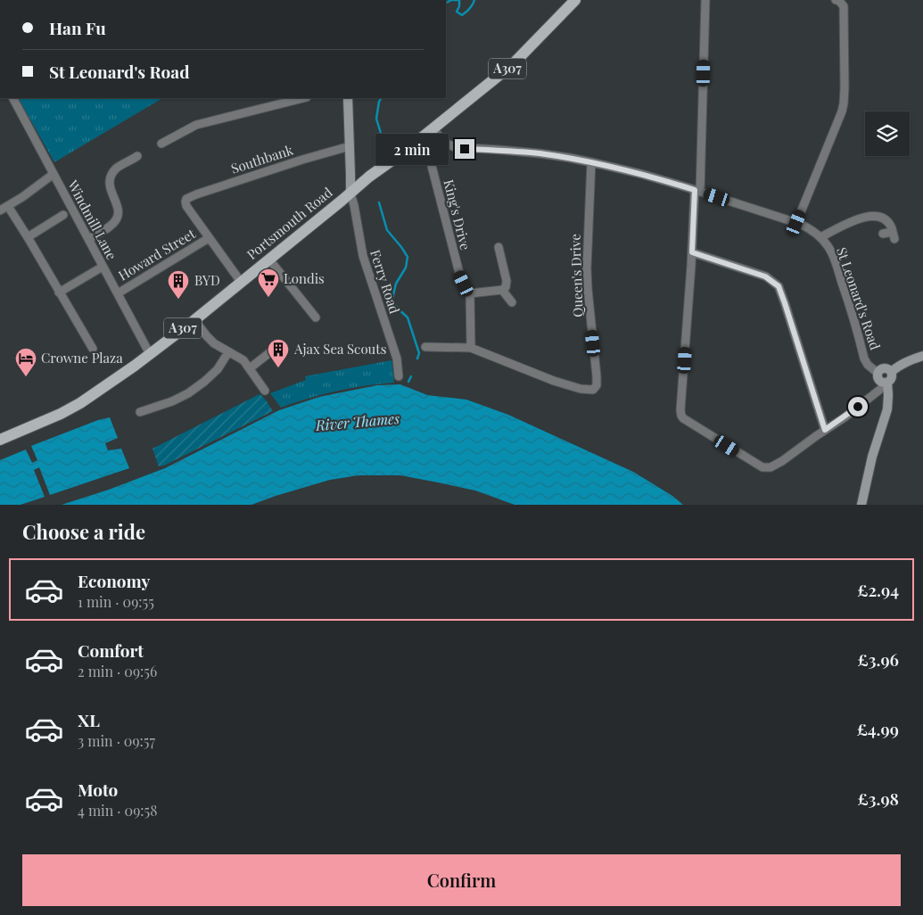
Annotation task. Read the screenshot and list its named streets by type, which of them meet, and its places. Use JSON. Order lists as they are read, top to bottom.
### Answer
{
  "streets": {
    "main road": ["A307", "Portsmouth Road"],
    "street": [
      "Southbank",
      "King's Drive",
      "Windmill Lane",
      "Howard Street",
      "Queen's Drive",
      "Ferry Road",
      "St Leonard's Road"
    ]
  },
  "crossings": [
    ["Southbank", "Howard Street"],
    ["King's Drive", "Queen's Drive"],
    ["King's Drive", "St Leonard's Road"],
    ["Windmill Lane", "Portsmouth Road"],
    ["Windmill Lane", "Howard Street"],
    ["Portsmouth Road", "Ferry Road"],
    ["Queen's Drive", "St Leonard's Road"]
  ],
  "water": ["River Thames"],
  "places": {
    "supermarket": ["Londis"],
    "building": ["BYD", "Ajax Sea Scouts"],
    "hotel": ["Crowne Plaza"]
  },
  "page": {
    "banner": ["Han Fu", "St Leonard's Road"],
    "bubble": "2 min",
    "heading": "Choose a ride",
    "list": [
      {
        "name": "Economy",
        "note": "1 min · 09:55",
        "value": "£2.94"
      },
      {
        "name": "Comfort",
        "note": "2 min · 09:56",
        "value": "£3.96"
      },
      {
        "name": "XL",
        "note": "3 min · 09:57",
        "value": "£4.99"
      },
      {
        "name": "Moto",
        "note": "4 min · 09:58",
        "value": "£3.98"
      }
    ],
    "buttons": "Confirm"
  }
}
